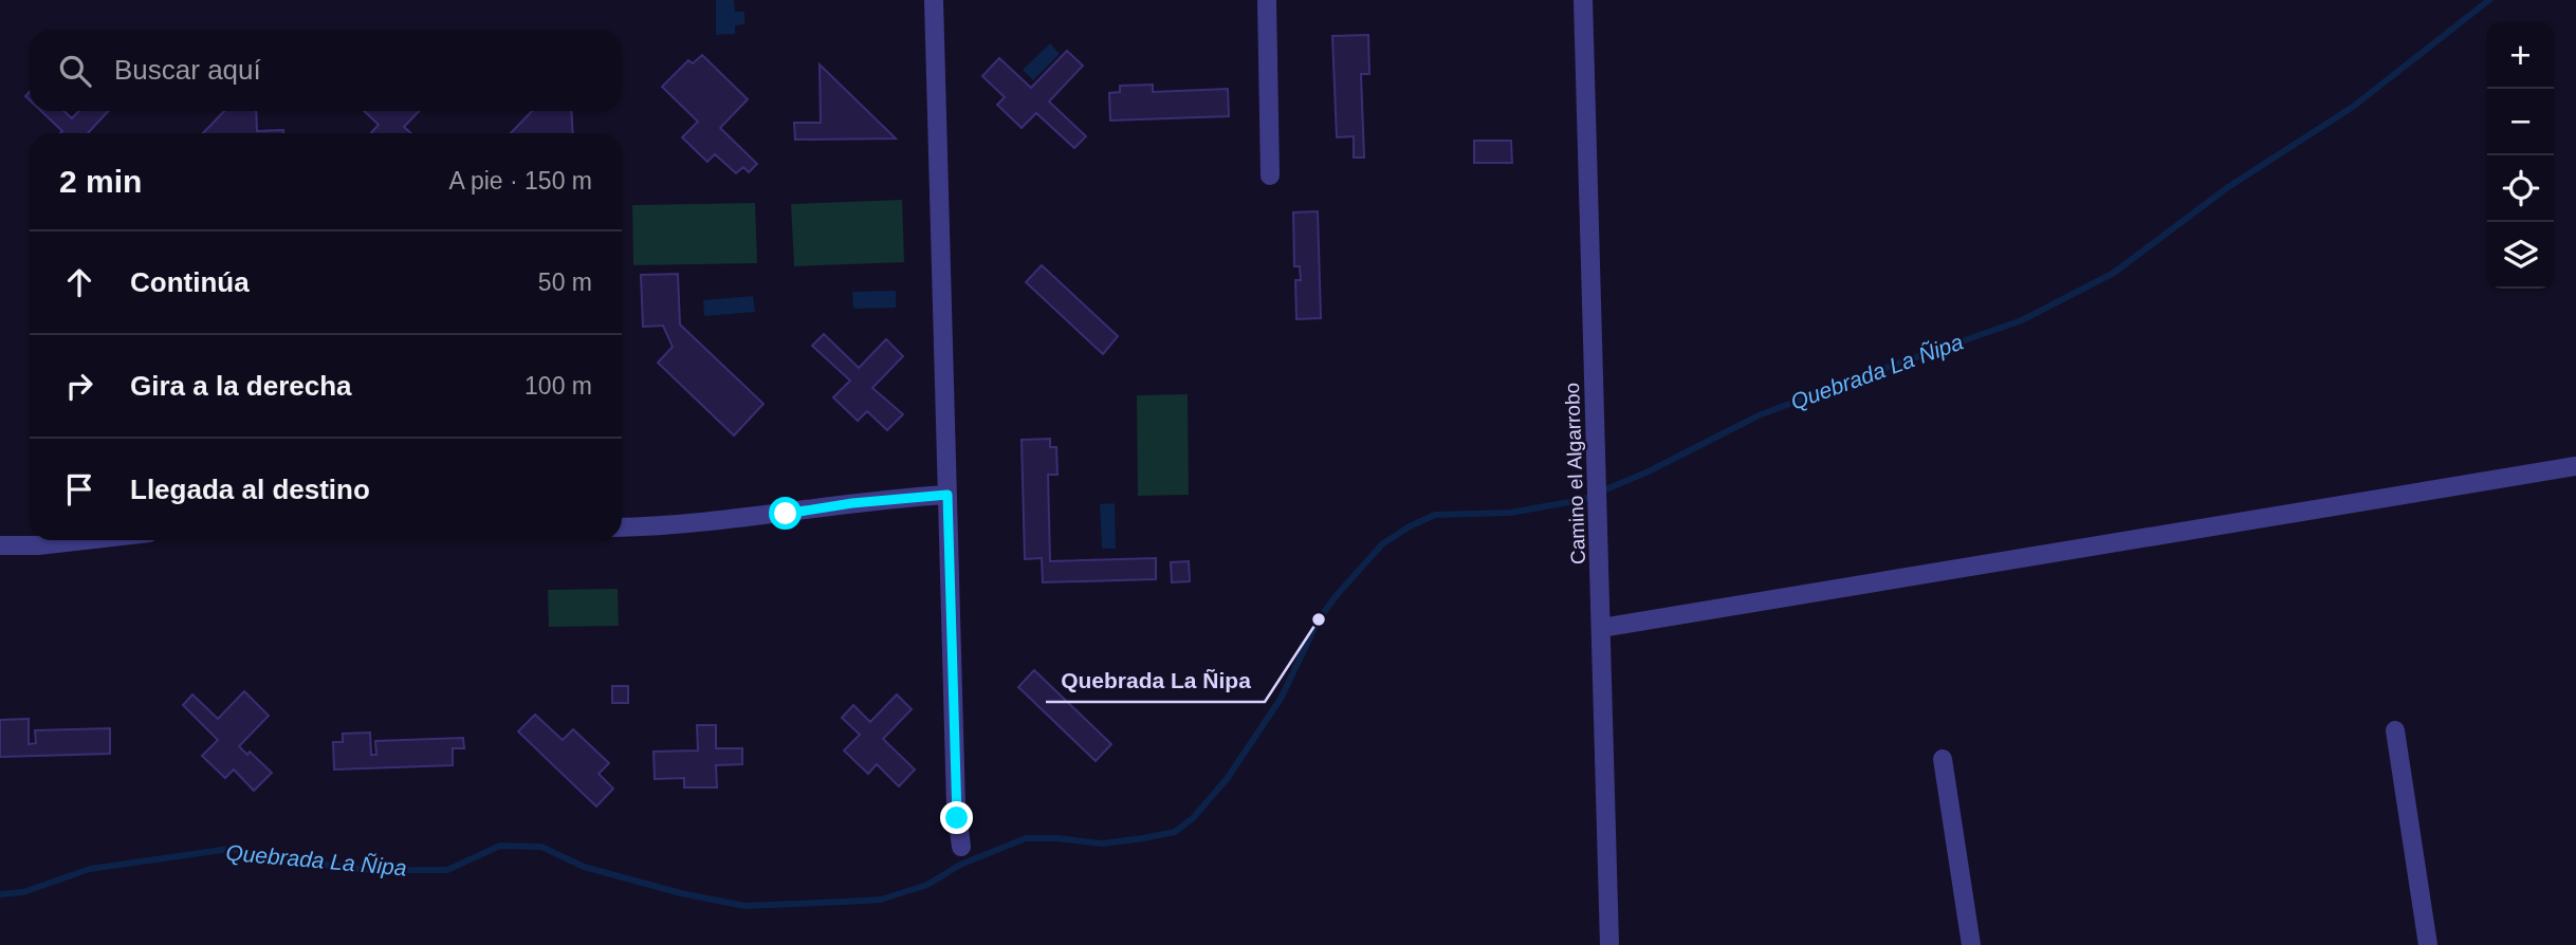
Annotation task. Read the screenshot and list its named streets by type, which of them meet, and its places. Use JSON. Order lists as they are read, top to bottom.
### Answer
{
  "streets": {
    "street": ["Camino el Algarrobo"]
  },
  "water": ["Quebrada La Ñipa"],
  "places": ["Quebrada La Ñipa"],
  "page": {
    "map_buttons": ["+", "−"],
    "search": "Buscar aquí",
    "heading": ["2 min", "A pie · 150 m"],
    "list": [
      ["Continúa", "50 m"],
      ["Gira a la derecha", "100 m"],
      "Llegada al destino"
    ]
  }
}
